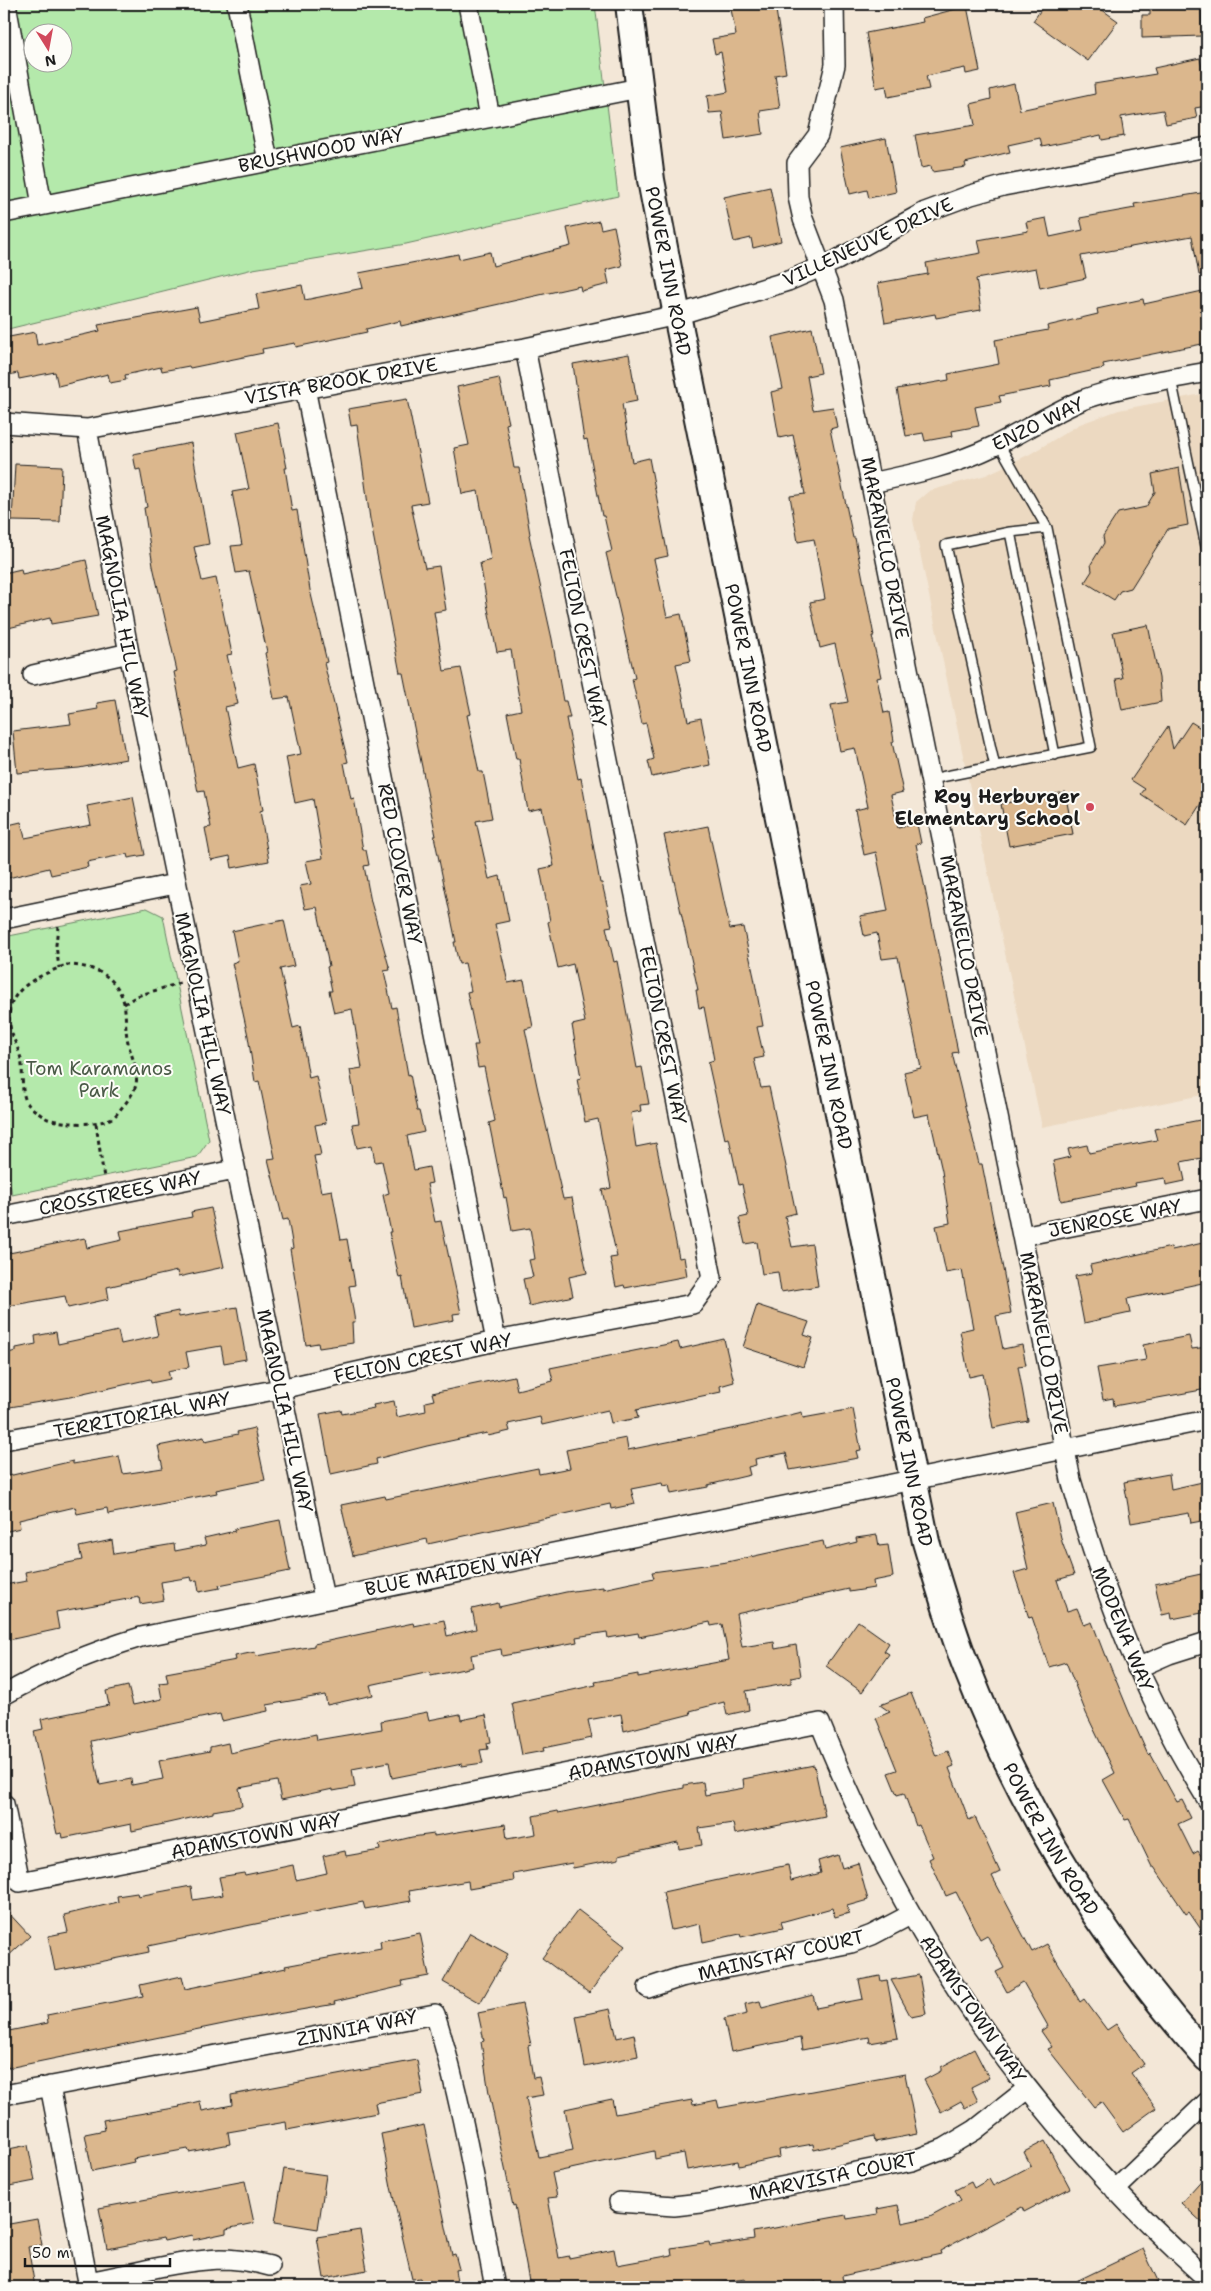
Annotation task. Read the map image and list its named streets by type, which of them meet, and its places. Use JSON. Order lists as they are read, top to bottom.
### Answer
{
  "streets": {
    "main road": ["POWER INN ROAD"],
    "street": [
      "BRUSHWOOD WAY",
      "VILLENEUVE DRIVE",
      "VISTA BROOK DRIVE",
      "ENZO WAY",
      "MARANELLO DRIVE",
      "MAGNOLIA HILL WAY",
      "FELTON CREST WAY",
      "RED CLOVER WAY",
      "CROSSTREES WAY",
      "JENROSE WAY",
      "TERRITORIAL WAY",
      "BLUE MAIDEN WAY",
      "MODENA WAY",
      "ADAMSTOWN WAY",
      "MAINSTAY COURT",
      "ZINNIA WAY",
      "MARVISTA COURT"
    ]
  },
  "crossings": [
    ["BRUSHWOOD WAY", "POWER INN ROAD"],
    ["VILLENEUVE DRIVE", "POWER INN ROAD"],
    ["VILLENEUVE DRIVE", "VISTA BROOK DRIVE"],
    ["VILLENEUVE DRIVE", "MARANELLO DRIVE"],
    ["POWER INN ROAD", "VISTA BROOK DRIVE"],
    ["POWER INN ROAD", "BLUE MAIDEN WAY"],
    ["VISTA BROOK DRIVE", "MAGNOLIA HILL WAY"],
    ["VISTA BROOK DRIVE", "FELTON CREST WAY"],
    ["VISTA BROOK DRIVE", "RED CLOVER WAY"],
    ["ENZO WAY", "MARANELLO DRIVE"],
    ["MARANELLO DRIVE", "JENROSE WAY"],
    ["MARANELLO DRIVE", "BLUE MAIDEN WAY"],
    ["MARANELLO DRIVE", "MODENA WAY"],
    ["MAGNOLIA HILL WAY", "FELTON CREST WAY"],
    ["MAGNOLIA HILL WAY", "CROSSTREES WAY"],
    ["MAGNOLIA HILL WAY", "TERRITORIAL WAY"],
    ["MAGNOLIA HILL WAY", "BLUE MAIDEN WAY"],
    ["FELTON CREST WAY", "RED CLOVER WAY"],
    ["FELTON CREST WAY", "TERRITORIAL WAY"],
    ["BLUE MAIDEN WAY", "MODENA WAY"],
    ["ADAMSTOWN WAY", "MAINSTAY COURT"],
    ["ADAMSTOWN WAY", "MARVISTA COURT"]
  ],
  "parks": ["Tom Karamanos Park"],
  "places": ["Roy Herburger Elementary School"],
  "scale_bar": "50 m",
  "north": "bottom"
}
